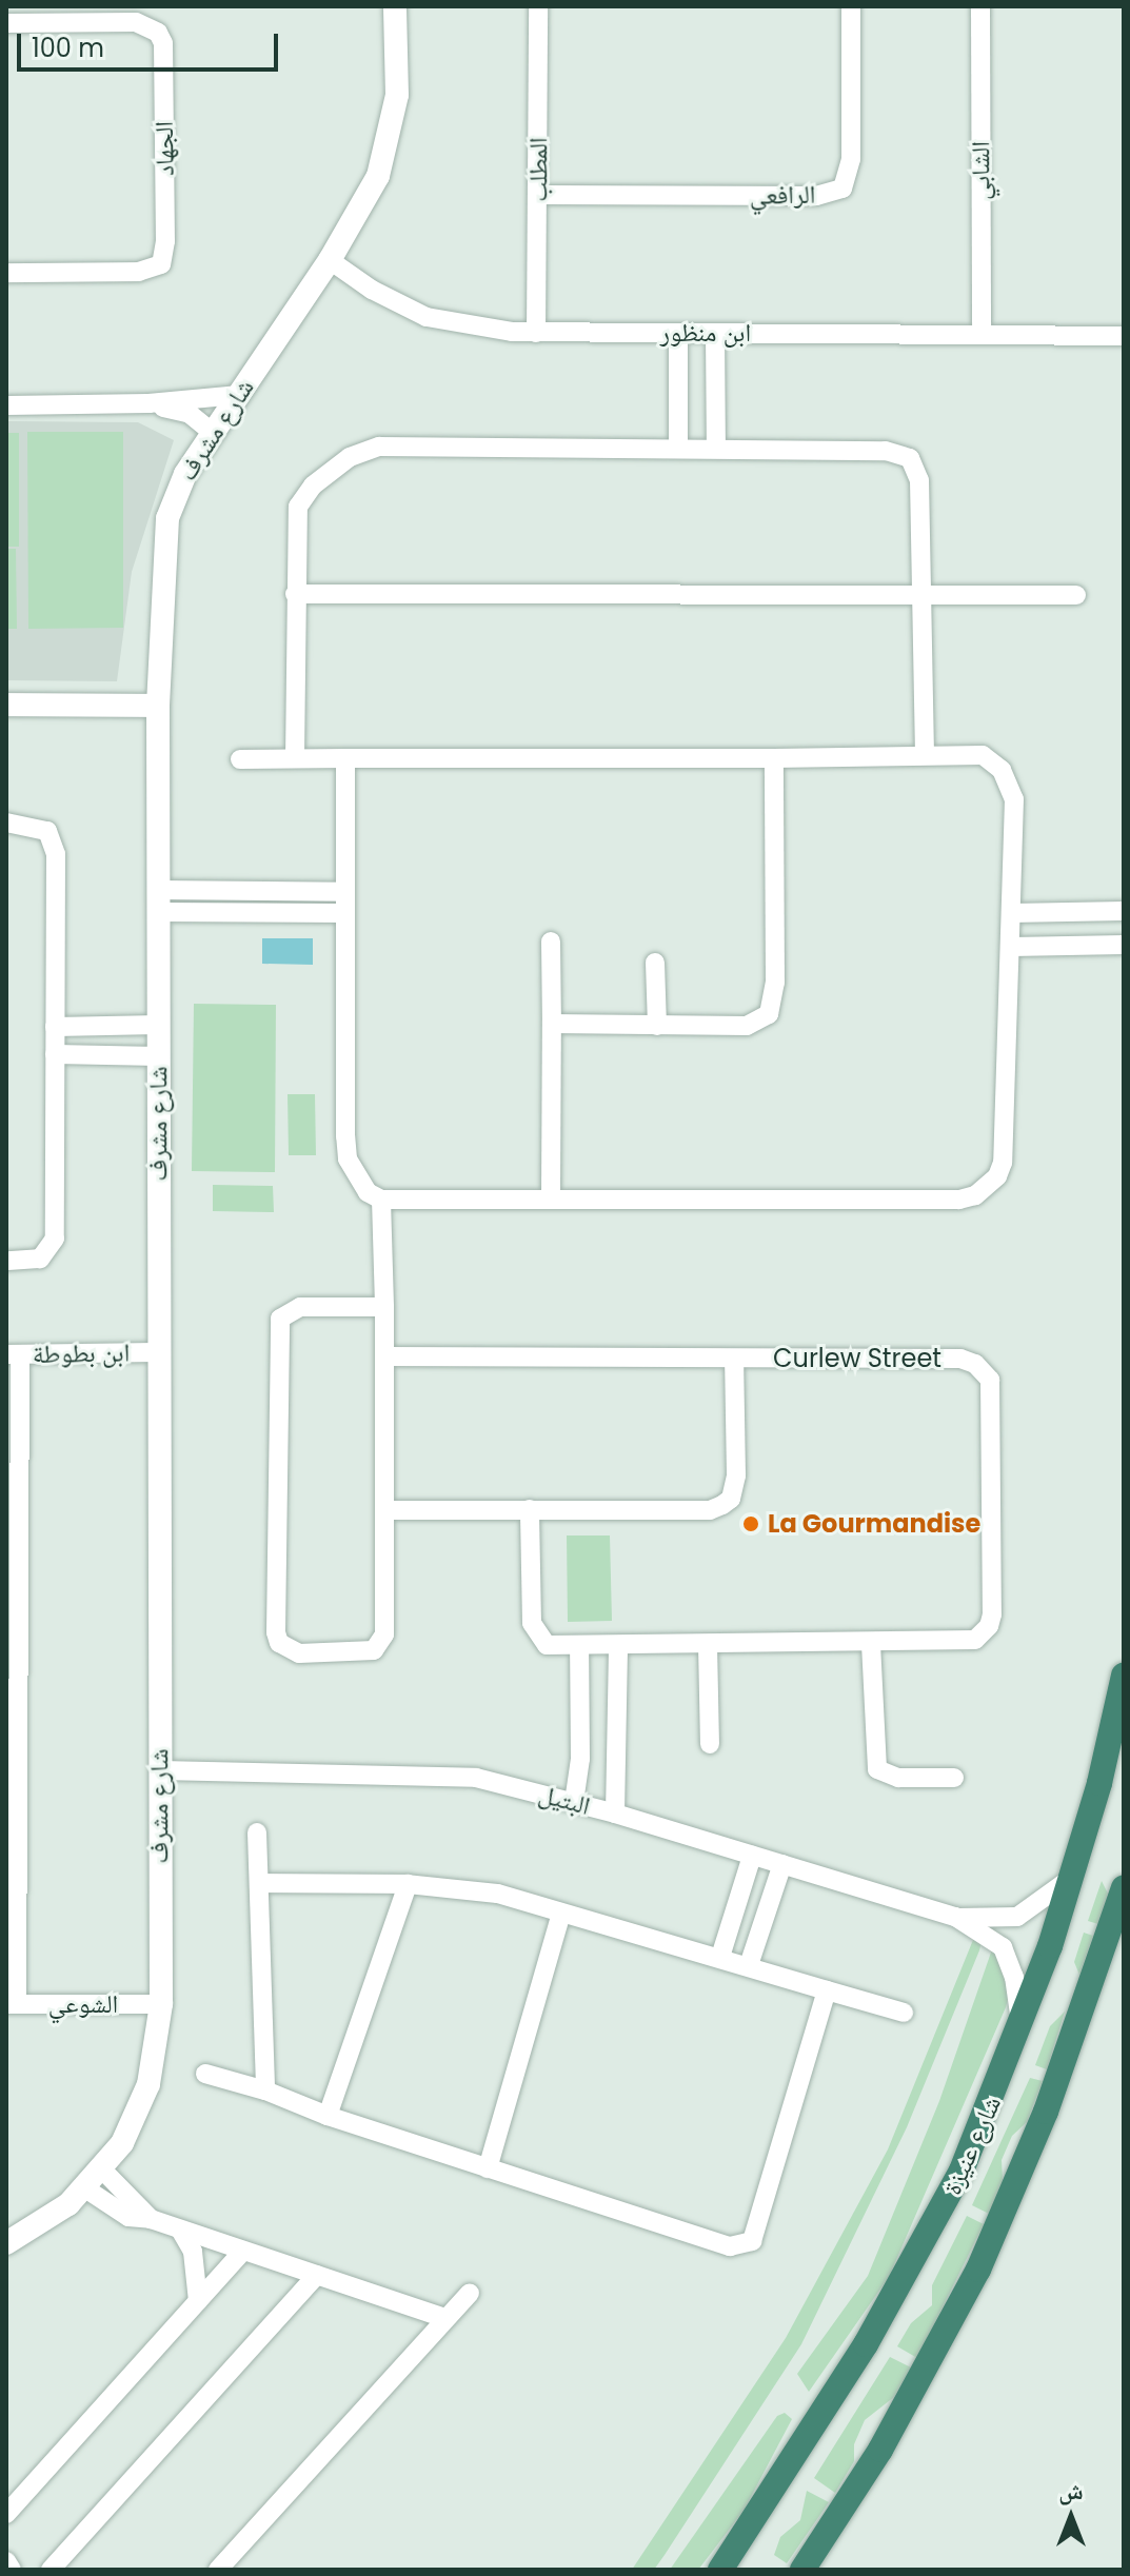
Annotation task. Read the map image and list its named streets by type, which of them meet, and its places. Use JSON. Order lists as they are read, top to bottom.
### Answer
{
  "streets": {
    "highway": ["شارع عنيزة"],
    "street": [
      "الجهاد",
      "المطلب",
      "الشابي",
      "الرافعي",
      "ابن منظور",
      "شارع مشرف",
      "ابن بطوطة",
      "Curlew Street",
      "البتيل",
      "الشوعي"
    ]
  },
  "crossings": [
    ["المطلب", "الرافعي"],
    ["المطلب", "ابن منظور"],
    ["الشابي", "ابن منظور"],
    ["ابن منظور", "شارع مشرف"],
    ["شارع مشرف", "ابن بطوطة"],
    ["شارع مشرف", "البتيل"],
    ["شارع مشرف", "الشوعي"],
    ["البتيل", "شارع عنيزة"]
  ],
  "places": ["La Gourmandise"],
  "scale_bar": "100 m",
  "north": "top"
}
